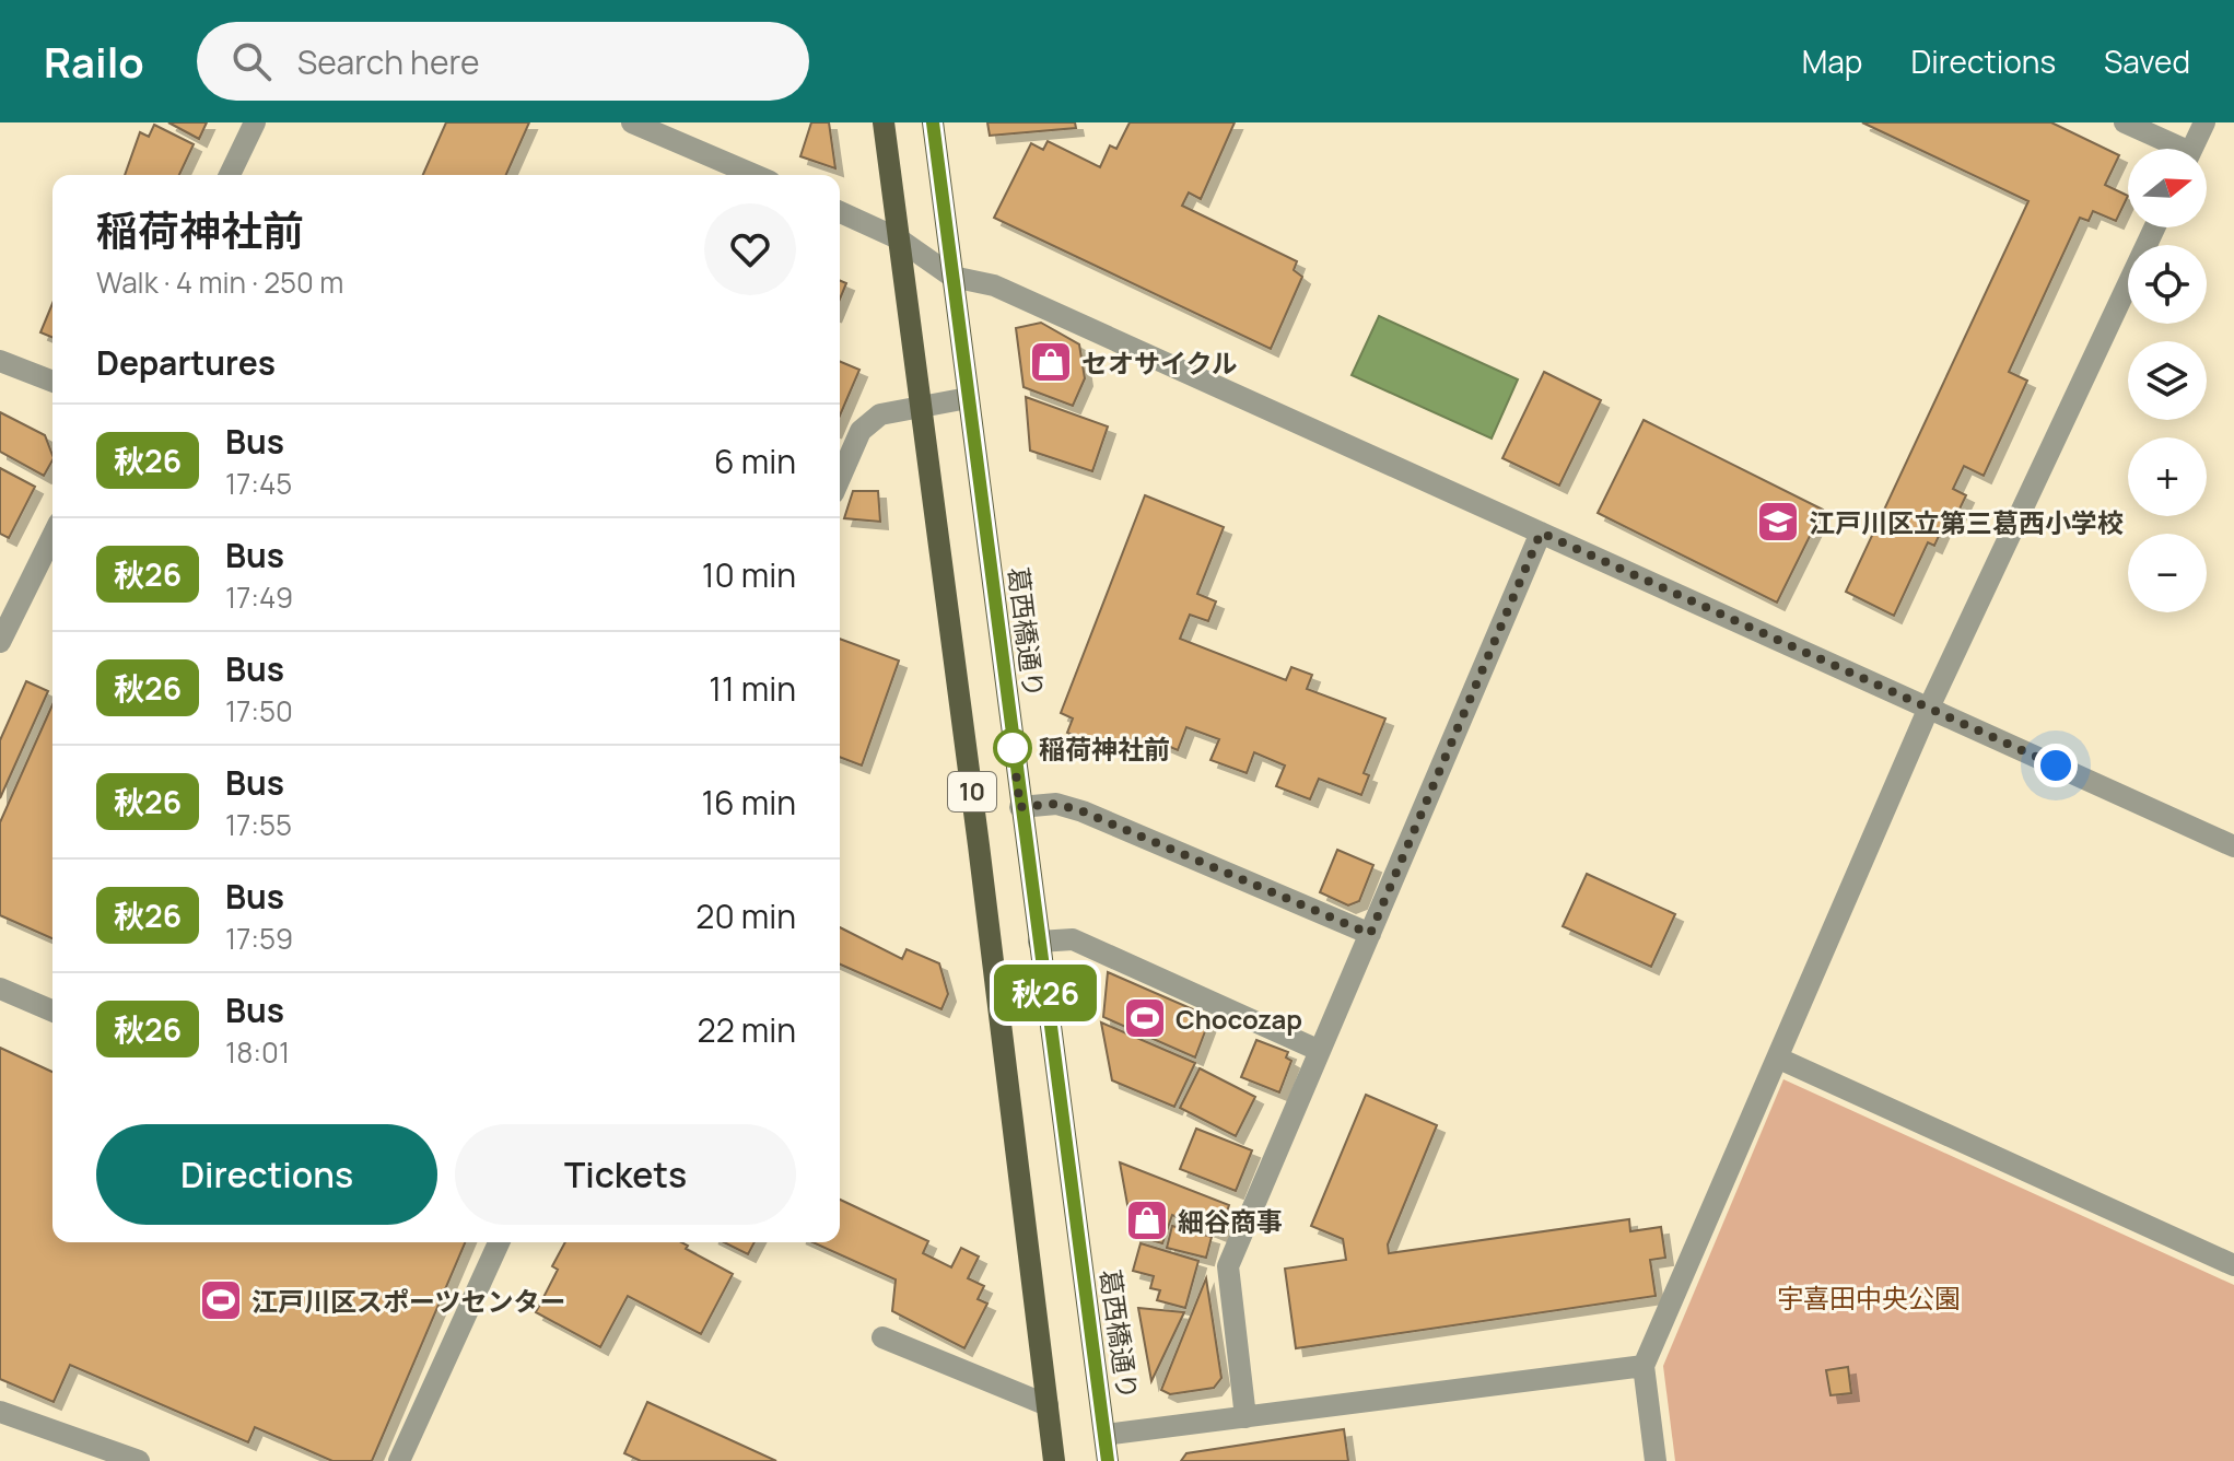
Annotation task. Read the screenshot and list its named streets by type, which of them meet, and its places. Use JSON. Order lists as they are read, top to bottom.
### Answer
{
  "streets": {
    "main road": ["葛西橋通り", "10"]
  },
  "parks": ["宇喜田中央公園"],
  "places": {
    "shop": ["セオサイクル", "細谷商事"],
    "school or university": ["江戸川区立第三葛西小学校"],
    "other": ["稲荷神社前"],
    "sports": ["Chocozap", "江戸川区スポーツセンター"]
  },
  "lines": ["bus line 秋26"],
  "north": "right",
  "page": {
    "header": "Railo",
    "search": "Search here",
    "nav": ["Map", "Directions", "Saved"],
    "on_map": "秋26",
    "map_buttons": ["+", "−"],
    "heading": [
      ["稲荷神社前", "Walk · 4 min · 250 m"],
      "Departures"
    ],
    "list": [
      {
        "mark": "秋26",
        "name": "Bus",
        "note": "17:45",
        "value": "6 min"
      },
      {
        "mark": "秋26",
        "name": "Bus",
        "note": "17:49",
        "value": "10 min"
      },
      {
        "mark": "秋26",
        "name": "Bus",
        "note": "17:50",
        "value": "11 min"
      },
      {
        "mark": "秋26",
        "name": "Bus",
        "note": "17:55",
        "value": "16 min"
      },
      {
        "mark": "秋26",
        "name": "Bus",
        "note": "17:59",
        "value": "20 min"
      },
      {
        "mark": "秋26",
        "name": "Bus",
        "note": "18:01",
        "value": "22 min"
      }
    ],
    "buttons": ["Directions", "Tickets"]
  }
}
